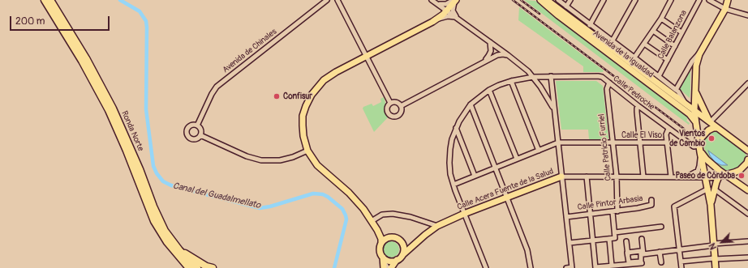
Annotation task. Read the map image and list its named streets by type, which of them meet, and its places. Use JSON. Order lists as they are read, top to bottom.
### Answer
{
  "streets": {
    "highway": ["Ronda Norte"],
    "main road": ["Avenida de la Igualdad", "Calle Acera Fuente de la Salud"],
    "street": [
      "Calle Balanzona",
      "Avenida de Chinales",
      "Calle Pedroche",
      "Calle El Viso",
      "Calle Patricio Furriel",
      "Calle Pintor Arbasia"
    ]
  },
  "crossings": [
    ["Calle Balanzona", "Avenida de la Igualdad"],
    ["Calle Pedroche", "Calle Patricio Furriel"],
    ["Calle Pedroche", "Calle Acera Fuente de la Salud"],
    ["Calle El Viso", "Calle Patricio Furriel"],
    ["Calle Patricio Furriel", "Calle Acera Fuente de la Salud"],
    ["Calle Patricio Furriel", "Calle Pintor Arbasia"]
  ],
  "water": ["Canal del Guadalmellato"],
  "places": ["Confisur", "Vientos de Cambio", "Paseo de Córdoba"],
  "scale_bar": "200 m",
  "north": "bottom left"
}
